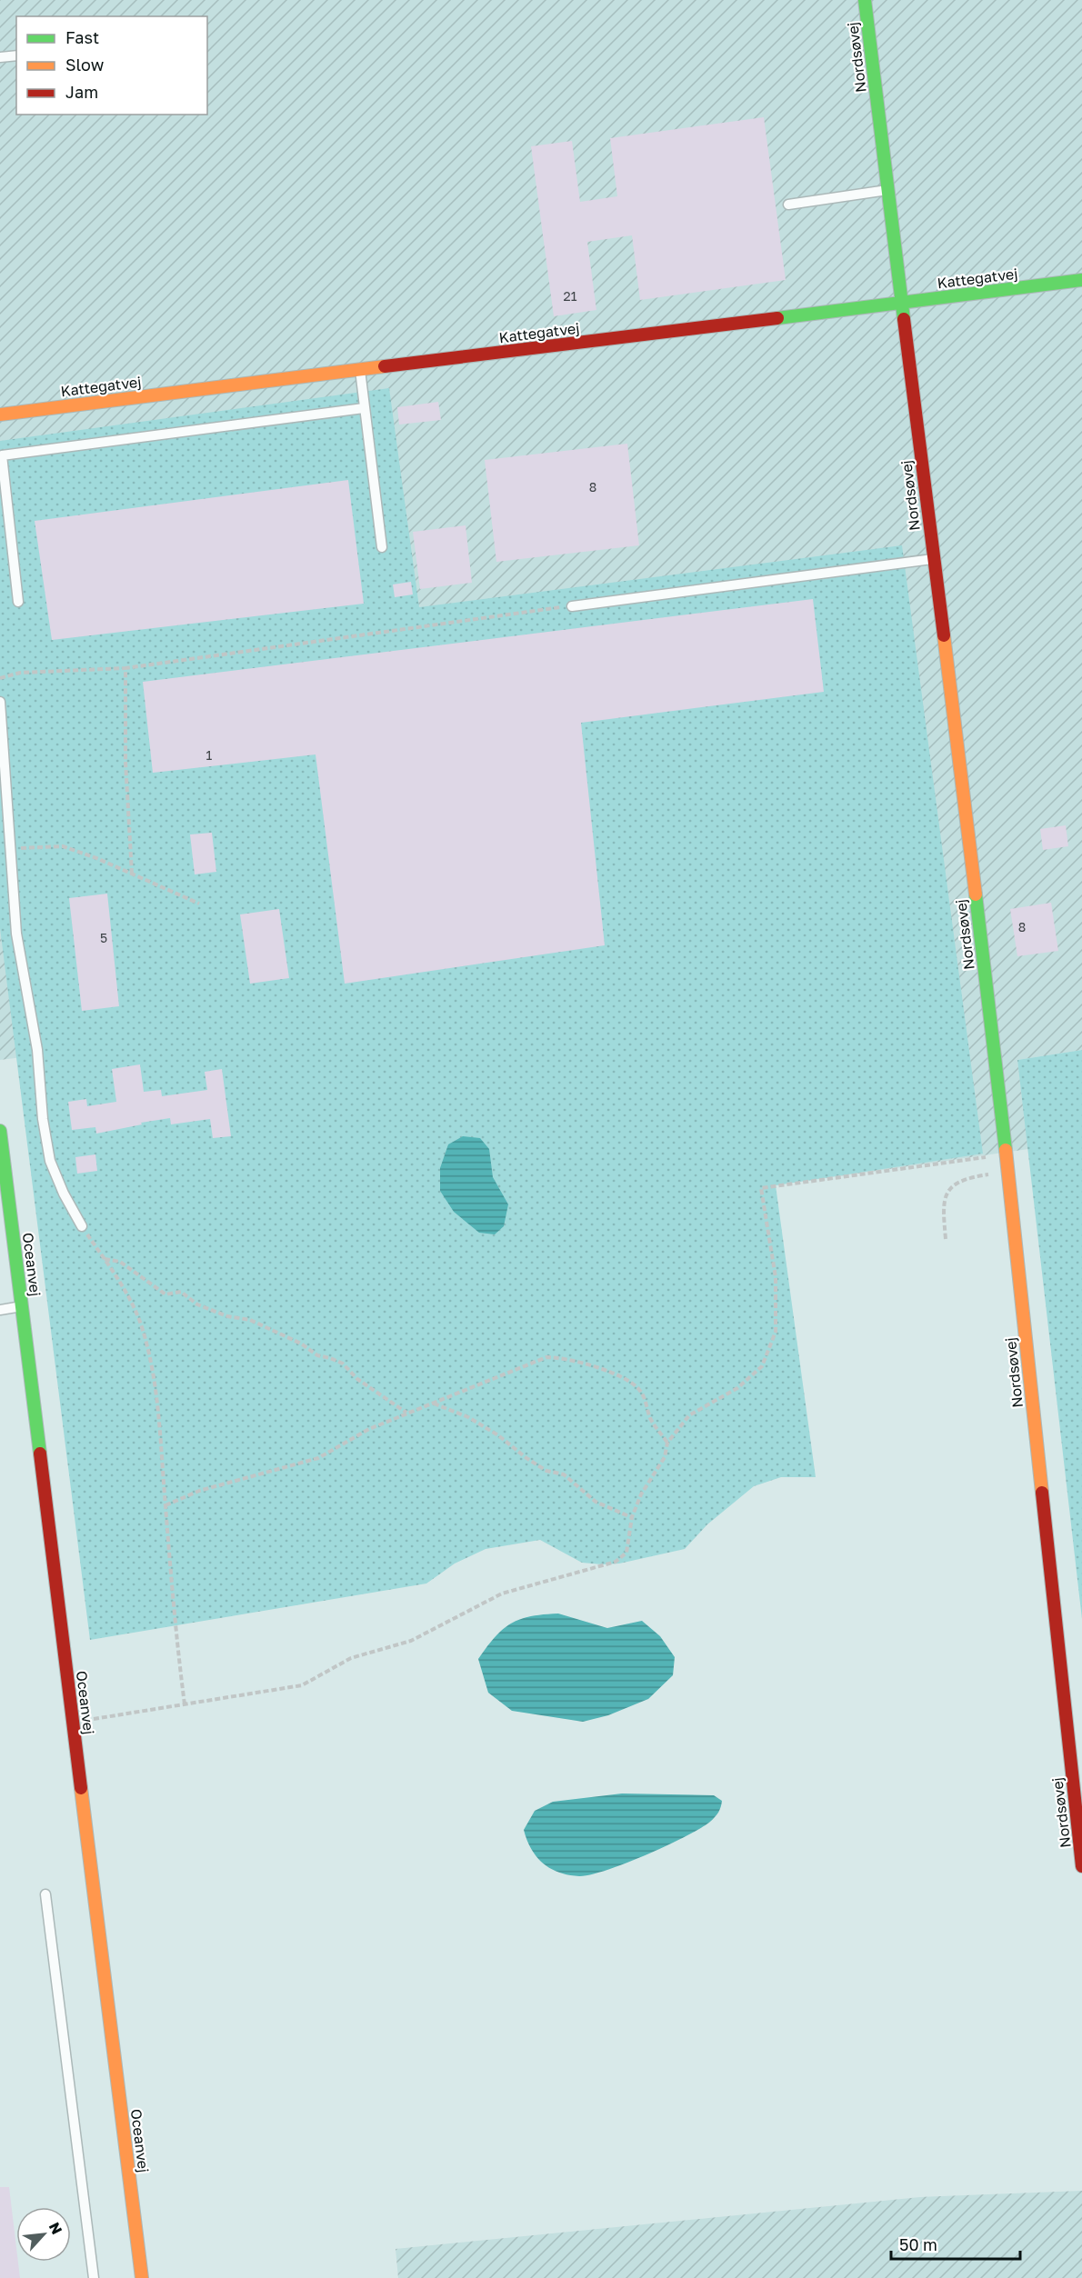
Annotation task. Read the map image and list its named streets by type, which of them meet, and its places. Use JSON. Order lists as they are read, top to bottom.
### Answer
{
  "streets": {
    "street": ["Nordsøvej", "Kattegatvej", "Oceanvej"]
  },
  "crossings": [
    ["Nordsøvej", "Kattegatvej"]
  ],
  "house_numbers": [
    "21",
    "8",
    "1",
    "8",
    "5"
  ],
  "legend": ["Fast", "Slow", "Jam"],
  "scale_bar": "50 m",
  "north": "top right"
}
